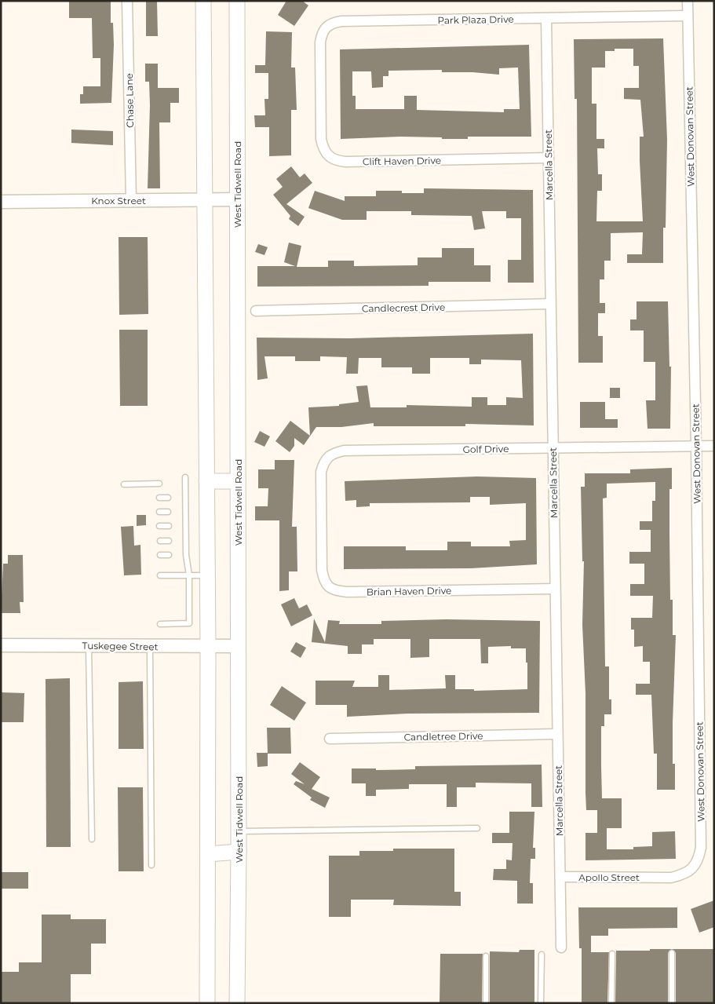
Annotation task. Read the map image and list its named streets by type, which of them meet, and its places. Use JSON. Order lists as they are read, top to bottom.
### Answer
{
  "streets": {
    "main road": ["West Tidwell Road"],
    "street": [
      "Park Plaza Drive",
      "Chase Lane",
      "West Donovan Street",
      "Clift Haven Drive",
      "Marcella Street",
      "Knox Street",
      "Candlecrest Drive",
      "Golf Drive",
      "Brian Haven Drive",
      "Tuskegee Street",
      "Candletree Drive",
      "Apollo Street"
    ]
  },
  "crossings": [
    ["Park Plaza Drive", "West Donovan Street"],
    ["Park Plaza Drive", "Clift Haven Drive"],
    ["Park Plaza Drive", "Marcella Street"],
    ["Chase Lane", "Knox Street"],
    ["West Donovan Street", "Golf Drive"],
    ["West Donovan Street", "Apollo Street"],
    ["Clift Haven Drive", "Marcella Street"],
    ["Marcella Street", "Candlecrest Drive"],
    ["Marcella Street", "Golf Drive"],
    ["Marcella Street", "Brian Haven Drive"],
    ["Marcella Street", "Candletree Drive"],
    ["Marcella Street", "Apollo Street"],
    ["West Tidwell Road", "Knox Street"],
    ["West Tidwell Road", "Tuskegee Street"],
    ["Golf Drive", "Brian Haven Drive"]
  ]
}
